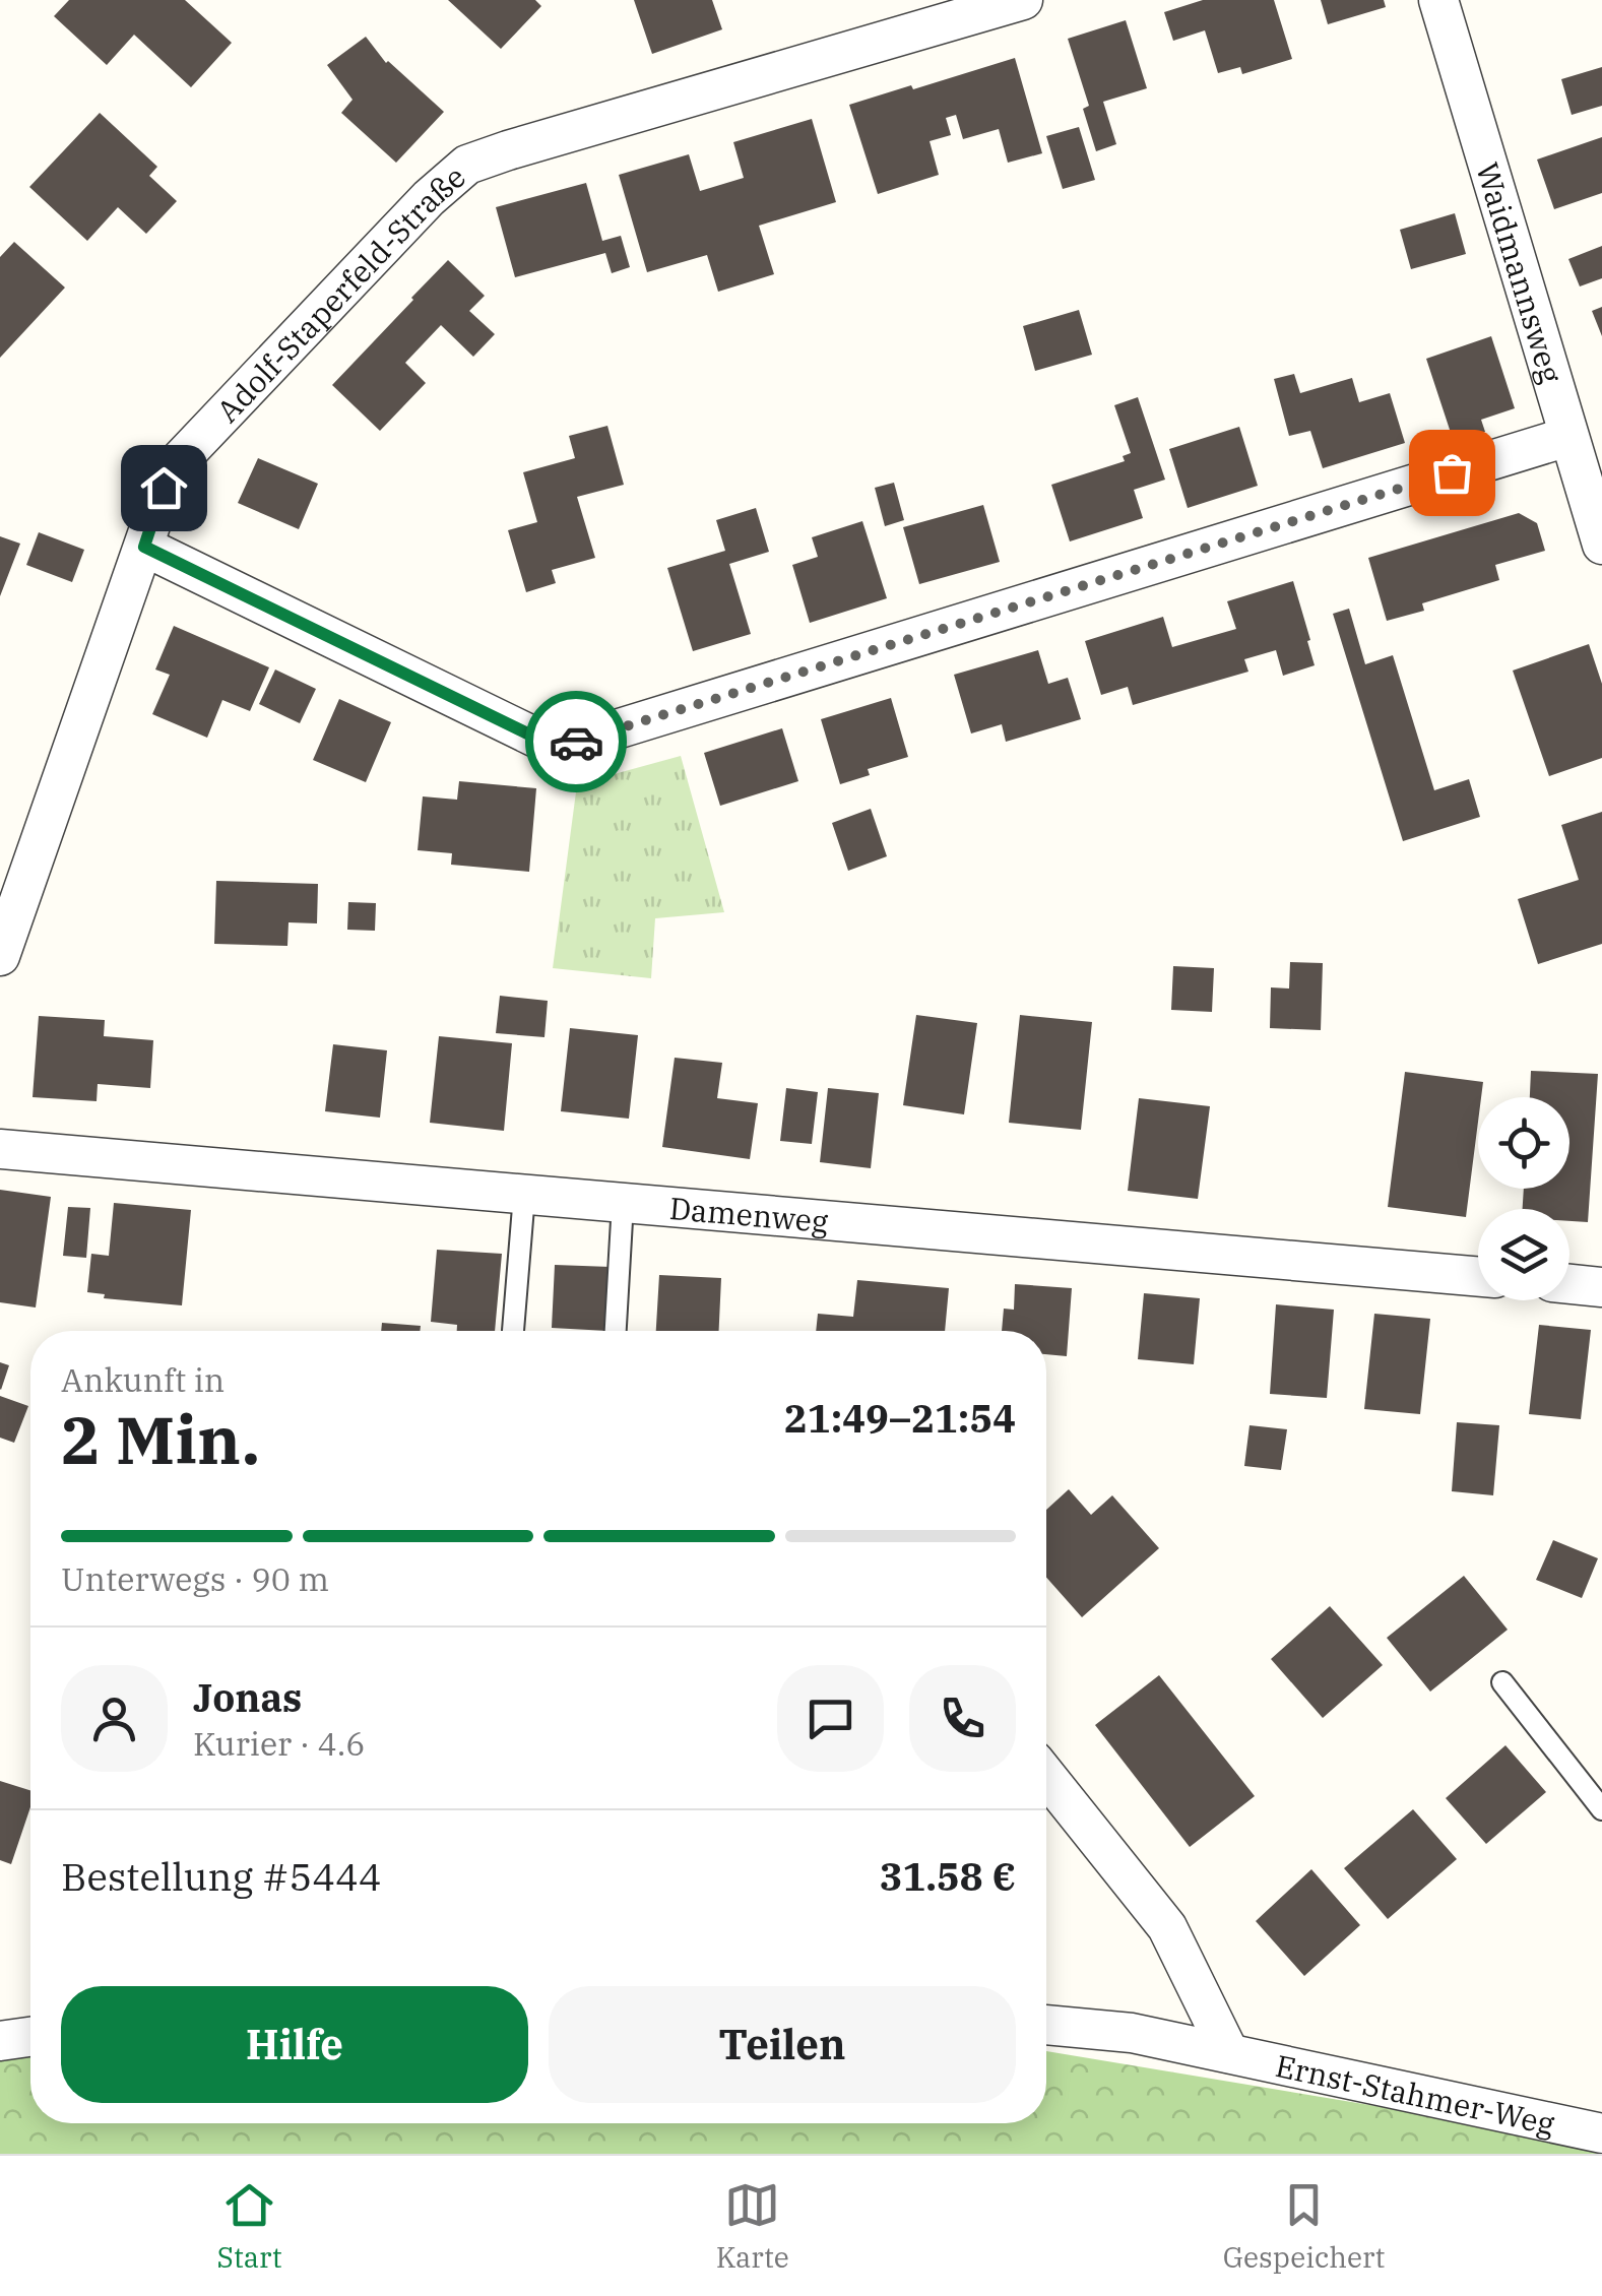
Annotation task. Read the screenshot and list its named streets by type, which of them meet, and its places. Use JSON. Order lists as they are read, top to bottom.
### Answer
{
  "streets": {
    "street": [
      "Waidmannsweg",
      "Adolf-Staperfeld-Straße",
      "Damenweg",
      "Ernst-Stahmer-Weg"
    ]
  },
  "page": {
    "heading": ["2 Min.", "Ankunft in", "21:49–21:54"],
    "panel": [
      "Jonas",
      "Kurier · 4.6",
      "Bestellung #5444",
      "31.58 €"
    ],
    "bar": "Unterwegs · 90 m",
    "buttons": ["Hilfe", "Teilen"],
    "tabs": ["Start", "Karte", "Gespeichert"]
  }
}
